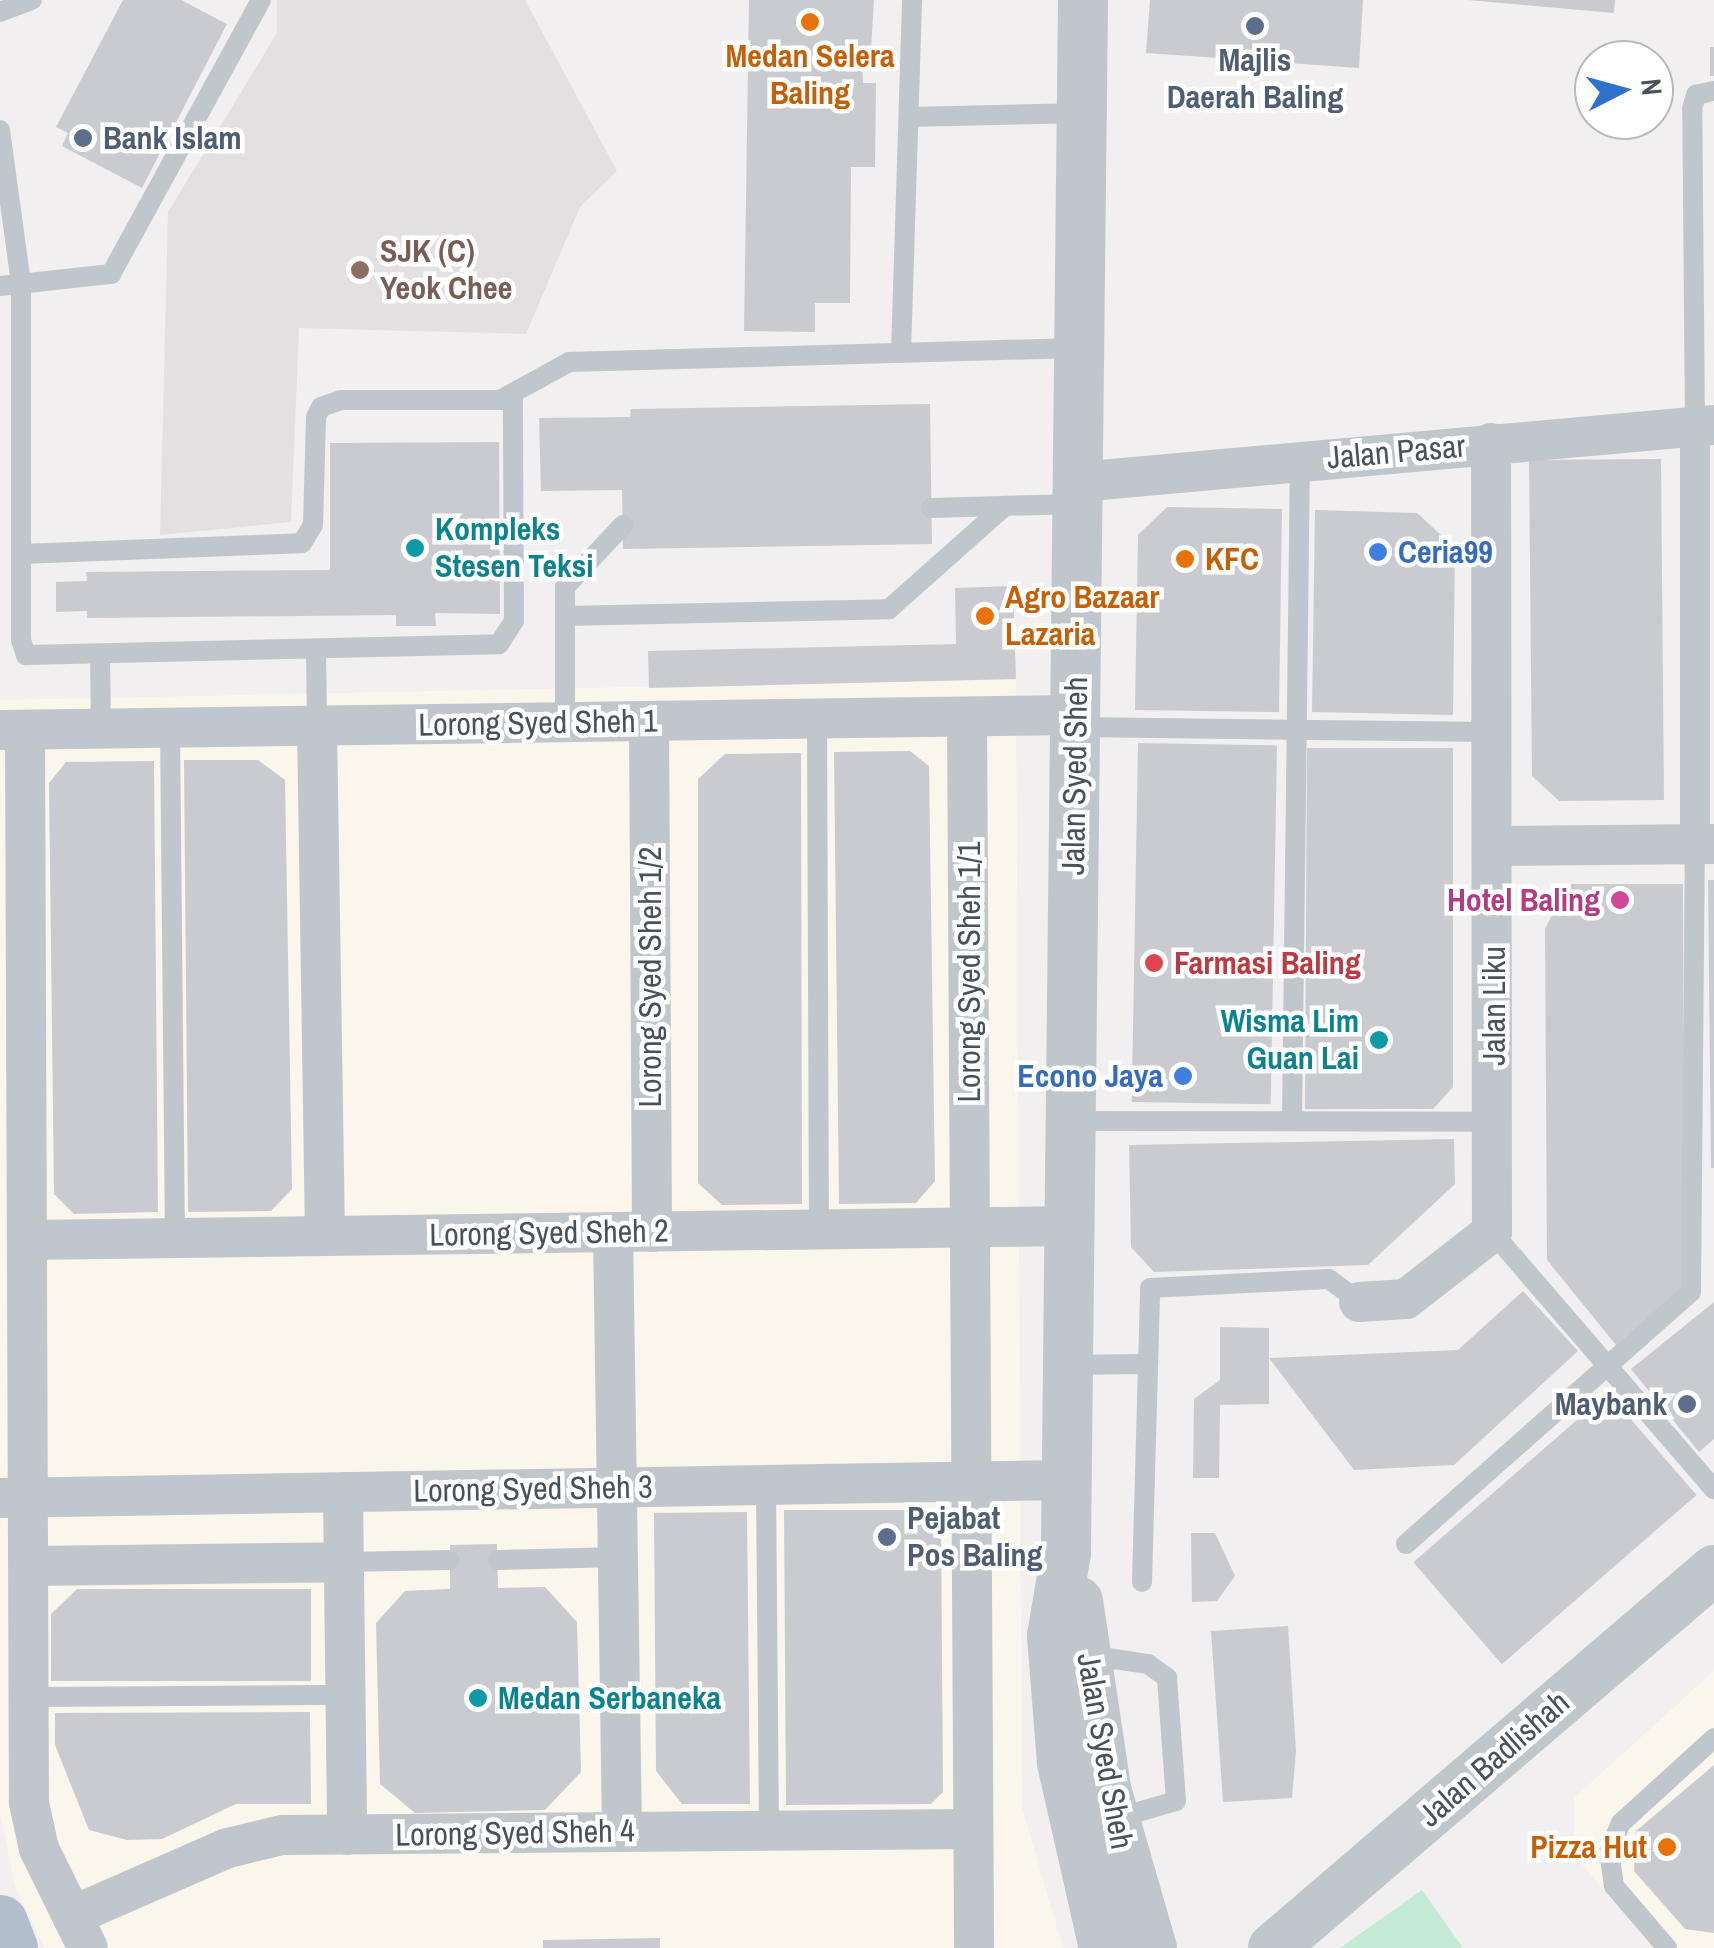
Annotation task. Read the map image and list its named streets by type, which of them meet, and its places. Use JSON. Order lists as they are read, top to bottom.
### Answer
{
  "streets": {
    "street": [
      "Jalan Pasar",
      "Lorong Syed Sheh 1",
      "Jalan Syed Sheh",
      "Lorong Syed Sheh 1/1",
      "Lorong Syed Sheh 1/2",
      "Jalan Liku",
      "Lorong Syed Sheh 2",
      "Lorong Syed Sheh 3",
      "Jalan Badlishah",
      "Lorong Syed Sheh 4"
    ]
  },
  "crossings": [
    ["Jalan Pasar", "Jalan Syed Sheh"],
    ["Jalan Pasar", "Jalan Liku"],
    ["Lorong Syed Sheh 1", "Jalan Syed Sheh"],
    ["Lorong Syed Sheh 1", "Lorong Syed Sheh 1/1"],
    ["Lorong Syed Sheh 1", "Lorong Syed Sheh 1/2"],
    ["Jalan Syed Sheh", "Lorong Syed Sheh 2"],
    ["Jalan Syed Sheh", "Lorong Syed Sheh 3"],
    ["Lorong Syed Sheh 1/1", "Lorong Syed Sheh 2"],
    ["Lorong Syed Sheh 1/1", "Lorong Syed Sheh 3"],
    ["Lorong Syed Sheh 1/1", "Lorong Syed Sheh 4"],
    ["Lorong Syed Sheh 1/2", "Lorong Syed Sheh 2"],
    ["Lorong Syed Sheh 1/2", "Lorong Syed Sheh 3"],
    ["Lorong Syed Sheh 1/2", "Lorong Syed Sheh 4"]
  ],
  "places": [
    "Medan Selera Baling",
    "Majlis Daerah Baling",
    "Bank Islam",
    "SJK (C) Yeok Chee",
    "Kompleks Stesen Teksi",
    "Ceria99",
    "KFC",
    "Agro Bazaar Lazaria",
    "Hotel Baling",
    "Farmasi Baling",
    "Wisma Lim Guan Lai",
    "Econo Jaya",
    "Maybank",
    "Pejabat Pos Baling",
    "Medan Serbaneka",
    "Pizza Hut"
  ],
  "north": "right"
}
